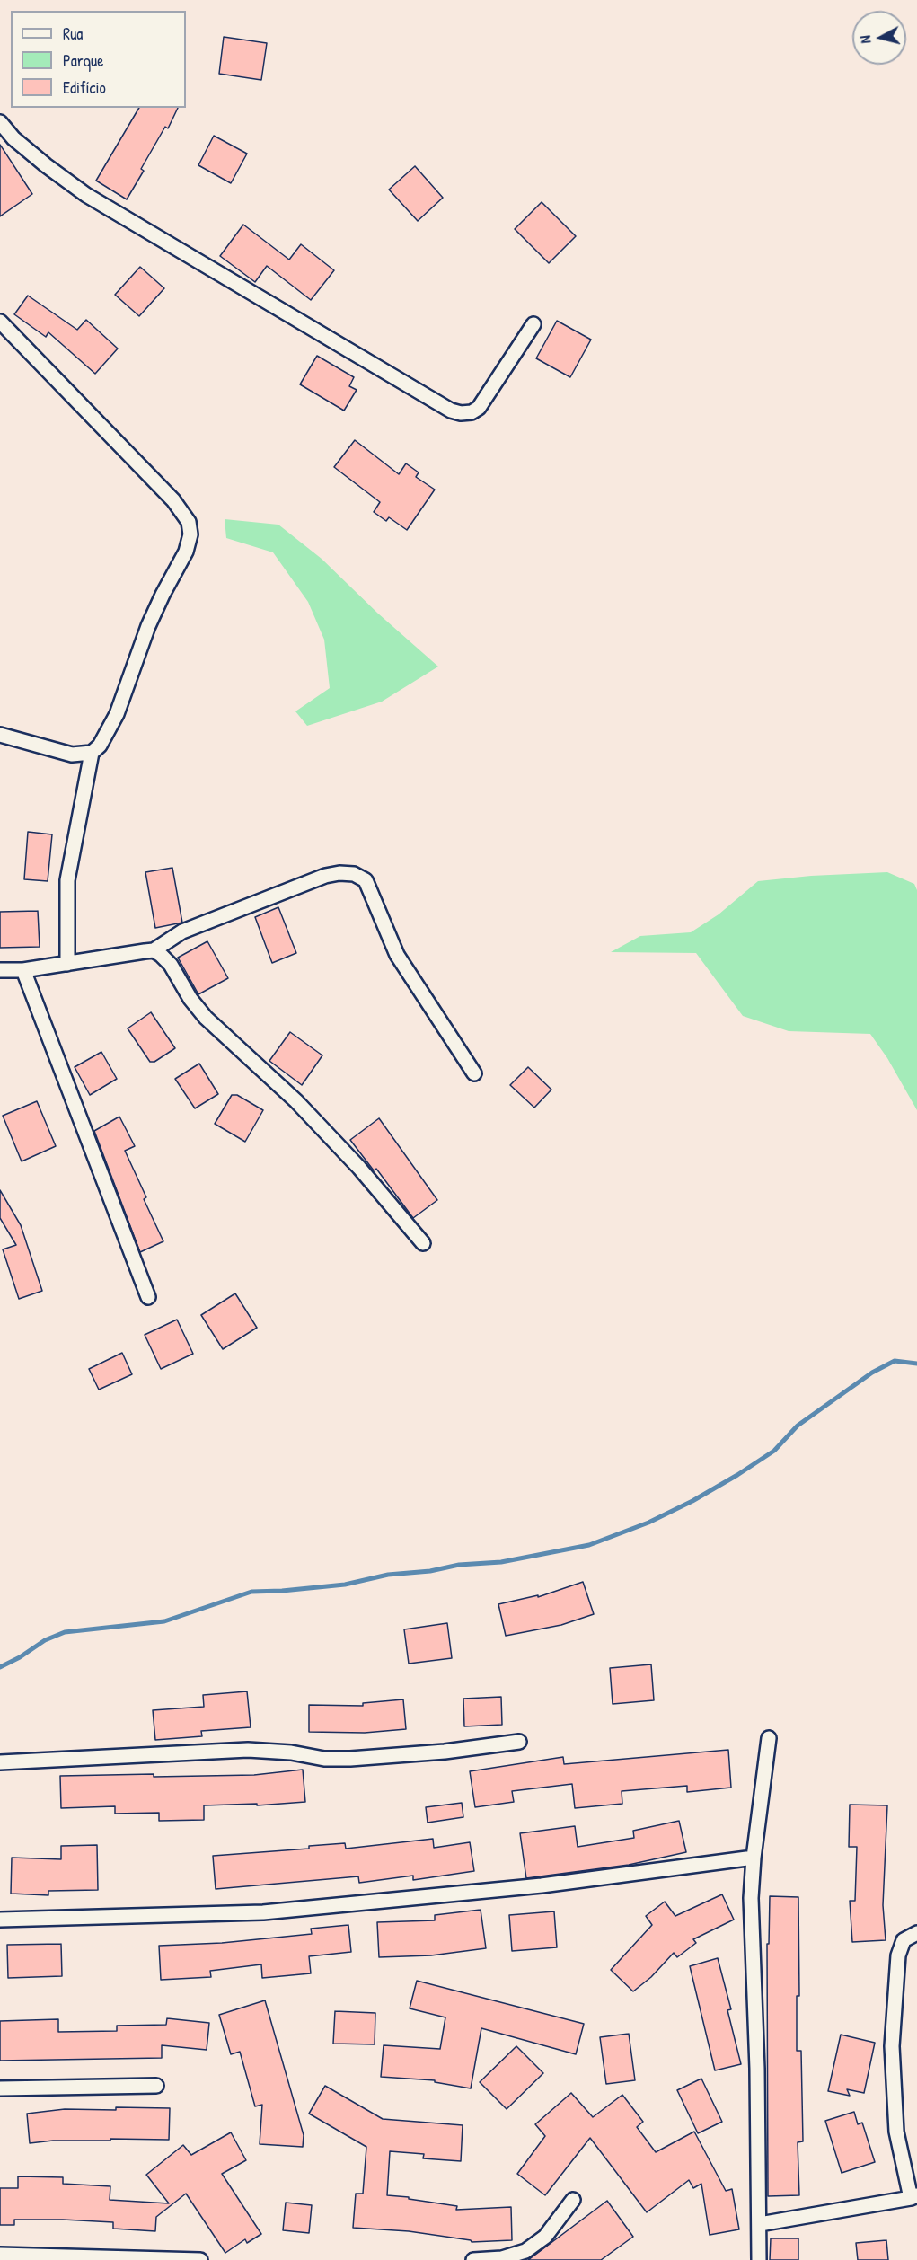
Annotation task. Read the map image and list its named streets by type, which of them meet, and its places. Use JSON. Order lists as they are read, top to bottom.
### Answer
{
  "legend": ["Rua", "Parque", "Edifício"],
  "north": "left"
}
